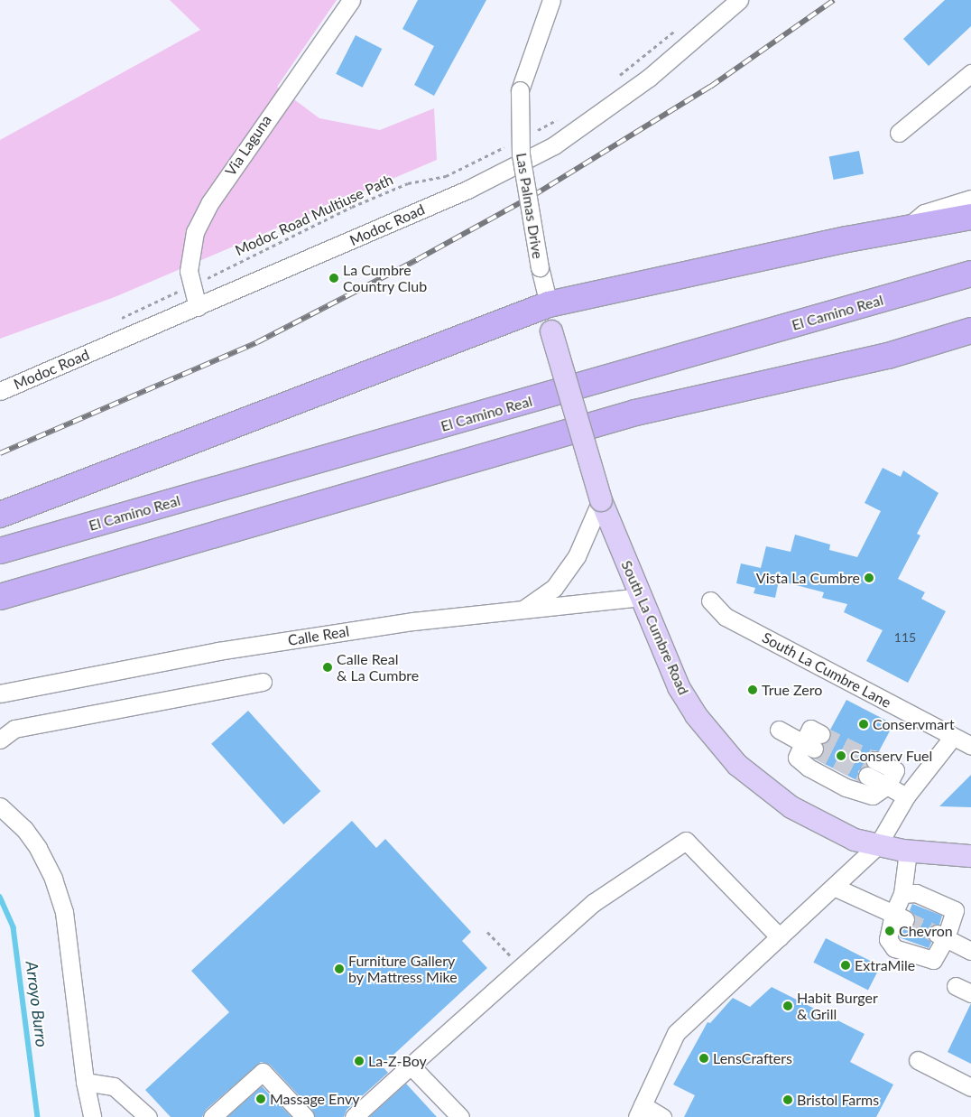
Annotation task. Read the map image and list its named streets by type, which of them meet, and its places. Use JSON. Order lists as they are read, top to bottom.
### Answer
{
  "streets": {
    "highway": ["El Camino Real"],
    "main road": ["Las Palmas Drive", "South La Cumbre Road"],
    "street": [
      "Via Laguna",
      "Modoc Road",
      "Calle Real",
      "South La Cumbre Lane"
    ],
    "path": ["Modoc Road Multiuse Path"]
  },
  "crossings": [
    ["Via Laguna", "Modoc Road"],
    ["Las Palmas Drive", "South La Cumbre Road"],
    ["South La Cumbre Road", "Calle Real"]
  ],
  "water": ["Arroyo Burro"],
  "places": [
    "La Cumbre Country Club",
    "Vista La Cumbre",
    "Calle Real & La Cumbre",
    "True Zero",
    "Conservmart",
    "Conserv Fuel",
    "Chevron",
    "ExtraMile",
    "Furniture Gallery by Mattress Mike",
    "Habit Burger & Grill",
    "LensCrafters",
    "La-Z-Boy",
    "Massage Envy",
    "Bristol Farms"
  ],
  "house_numbers": ["115"]
}
